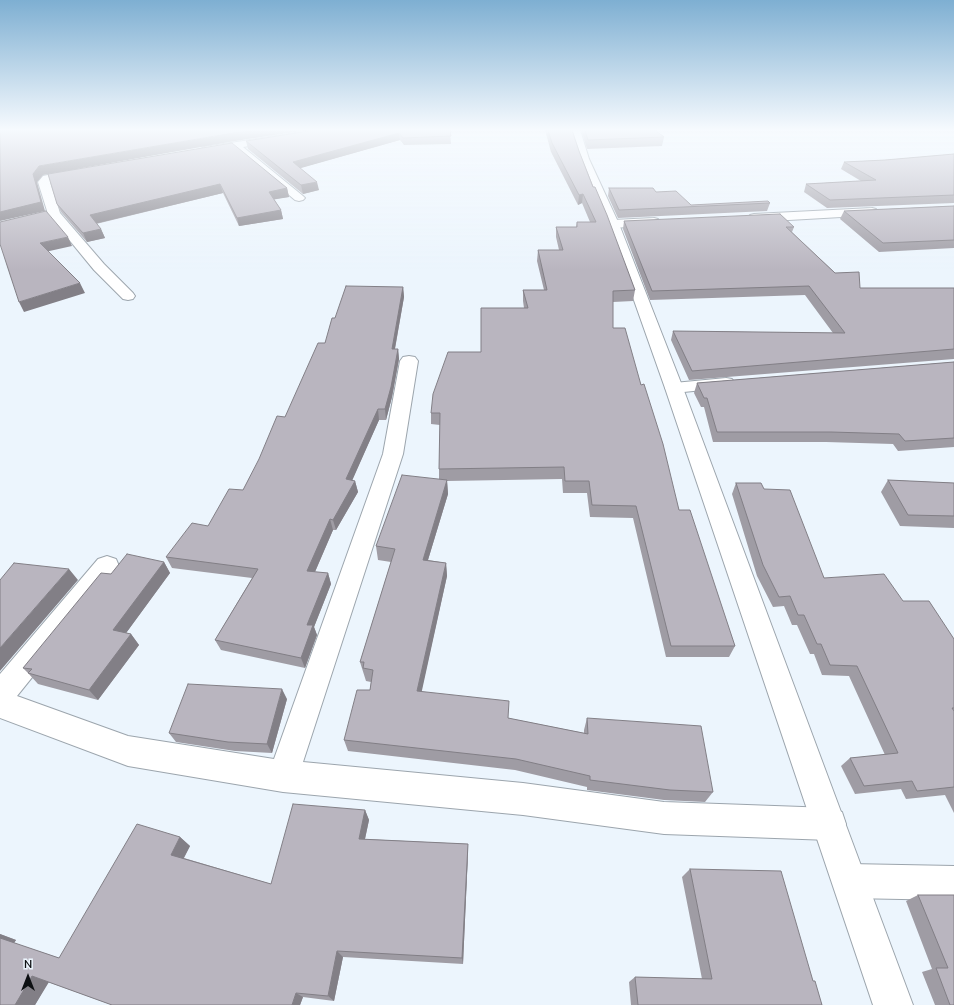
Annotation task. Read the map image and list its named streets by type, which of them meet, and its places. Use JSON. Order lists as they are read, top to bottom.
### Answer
{
  "north": "top"
}
